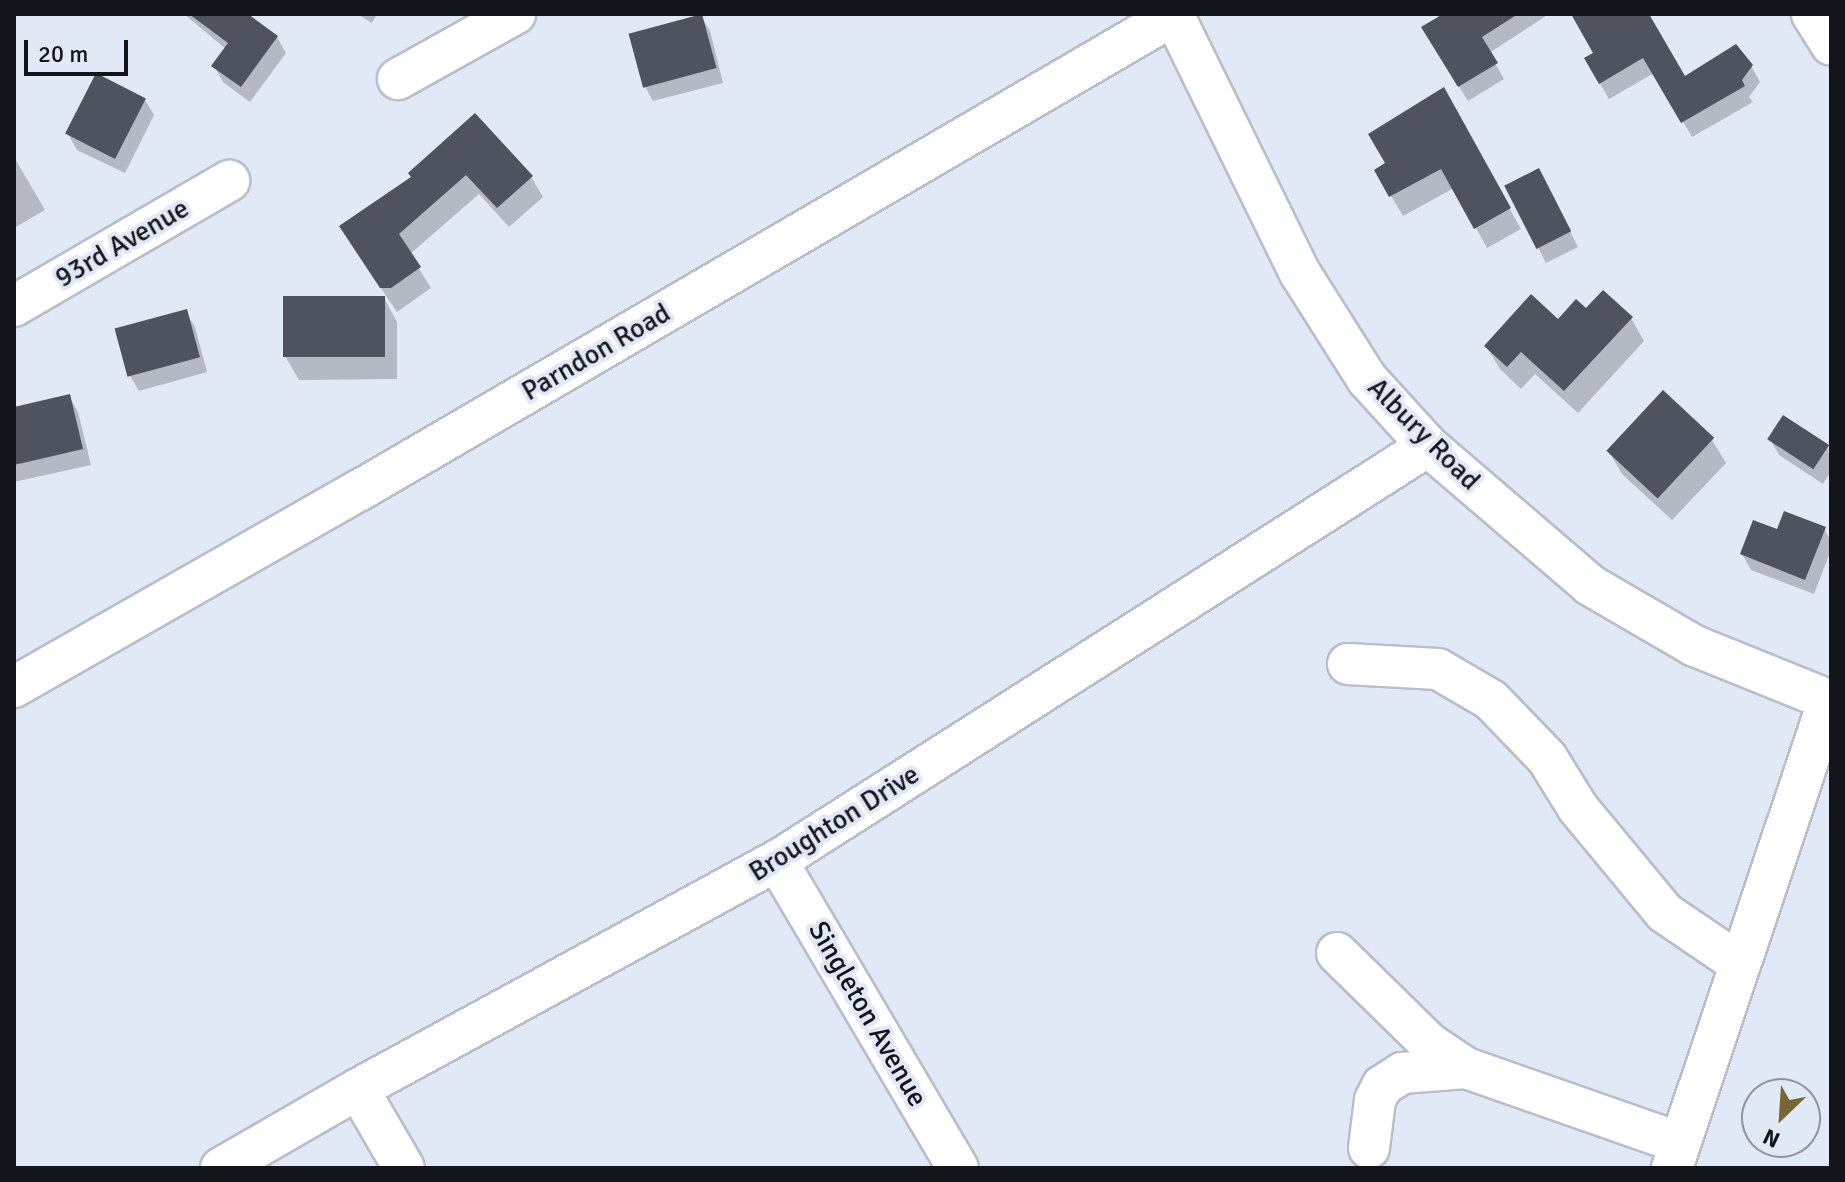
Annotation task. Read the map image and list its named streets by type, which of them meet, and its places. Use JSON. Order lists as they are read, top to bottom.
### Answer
{
  "streets": {
    "street": [
      "93rd Avenue",
      "Parndon Road",
      "Albury Road",
      "Broughton Drive",
      "Singleton Avenue"
    ]
  },
  "crossings": [
    ["Parndon Road", "Albury Road"],
    ["Albury Road", "Broughton Drive"],
    ["Broughton Drive", "Singleton Avenue"]
  ],
  "scale_bar": "20 m",
  "north": "bottom left"
}
